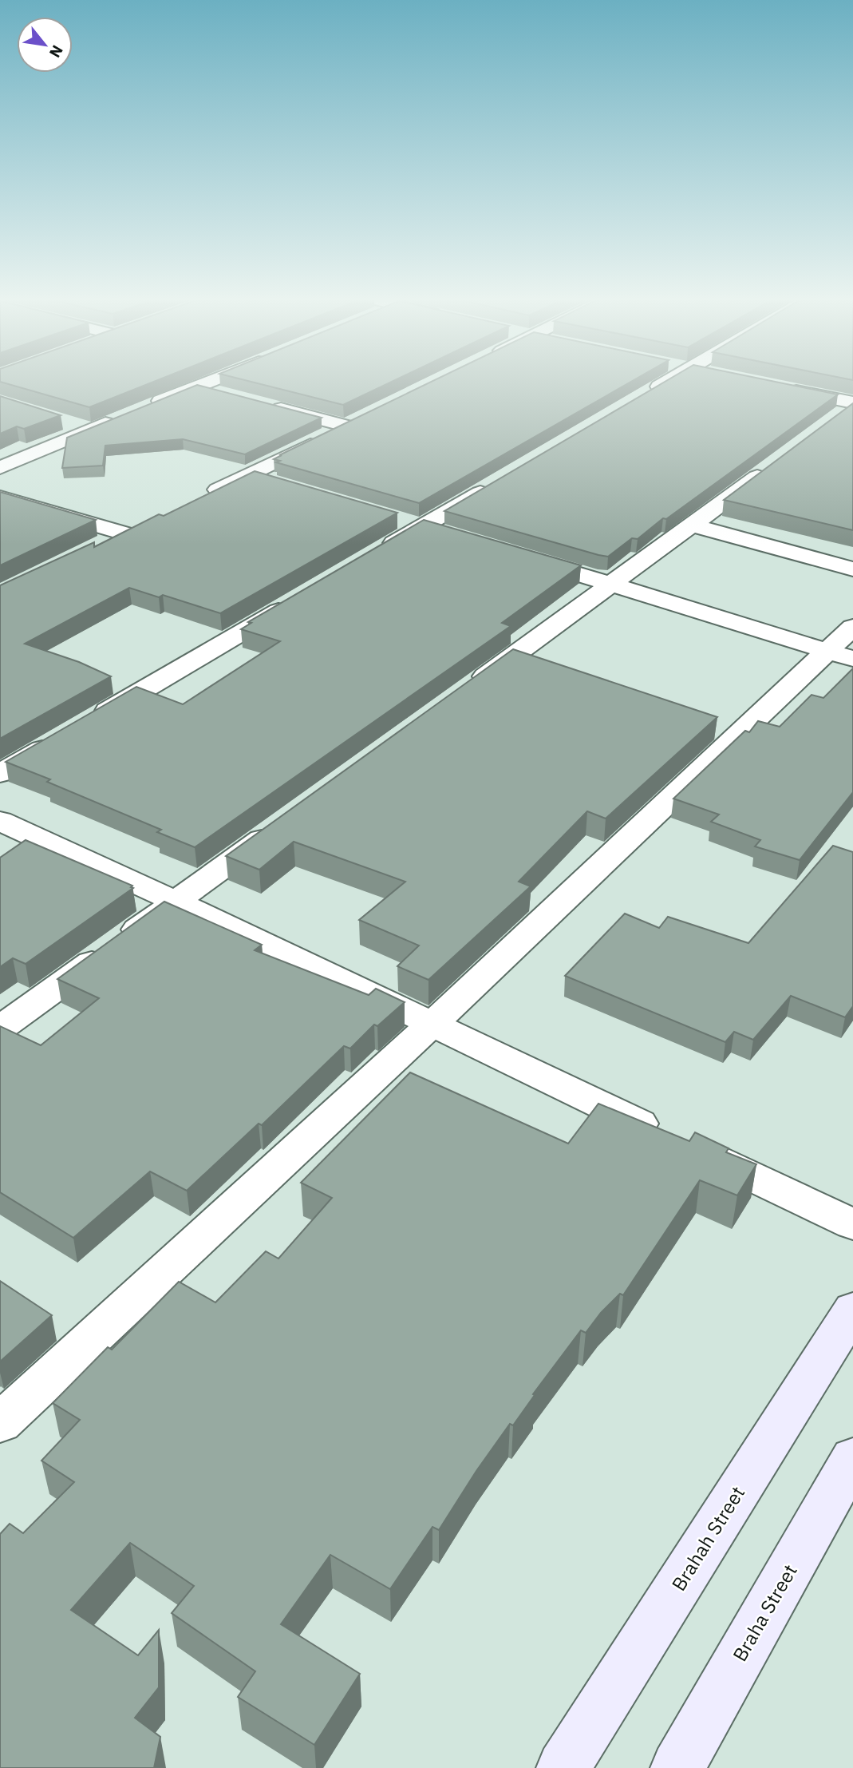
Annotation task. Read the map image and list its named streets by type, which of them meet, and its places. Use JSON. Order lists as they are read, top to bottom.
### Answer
{
  "streets": {
    "street": ["Brahah Street", "Braha Street"]
  },
  "north": "bottom right"
}
